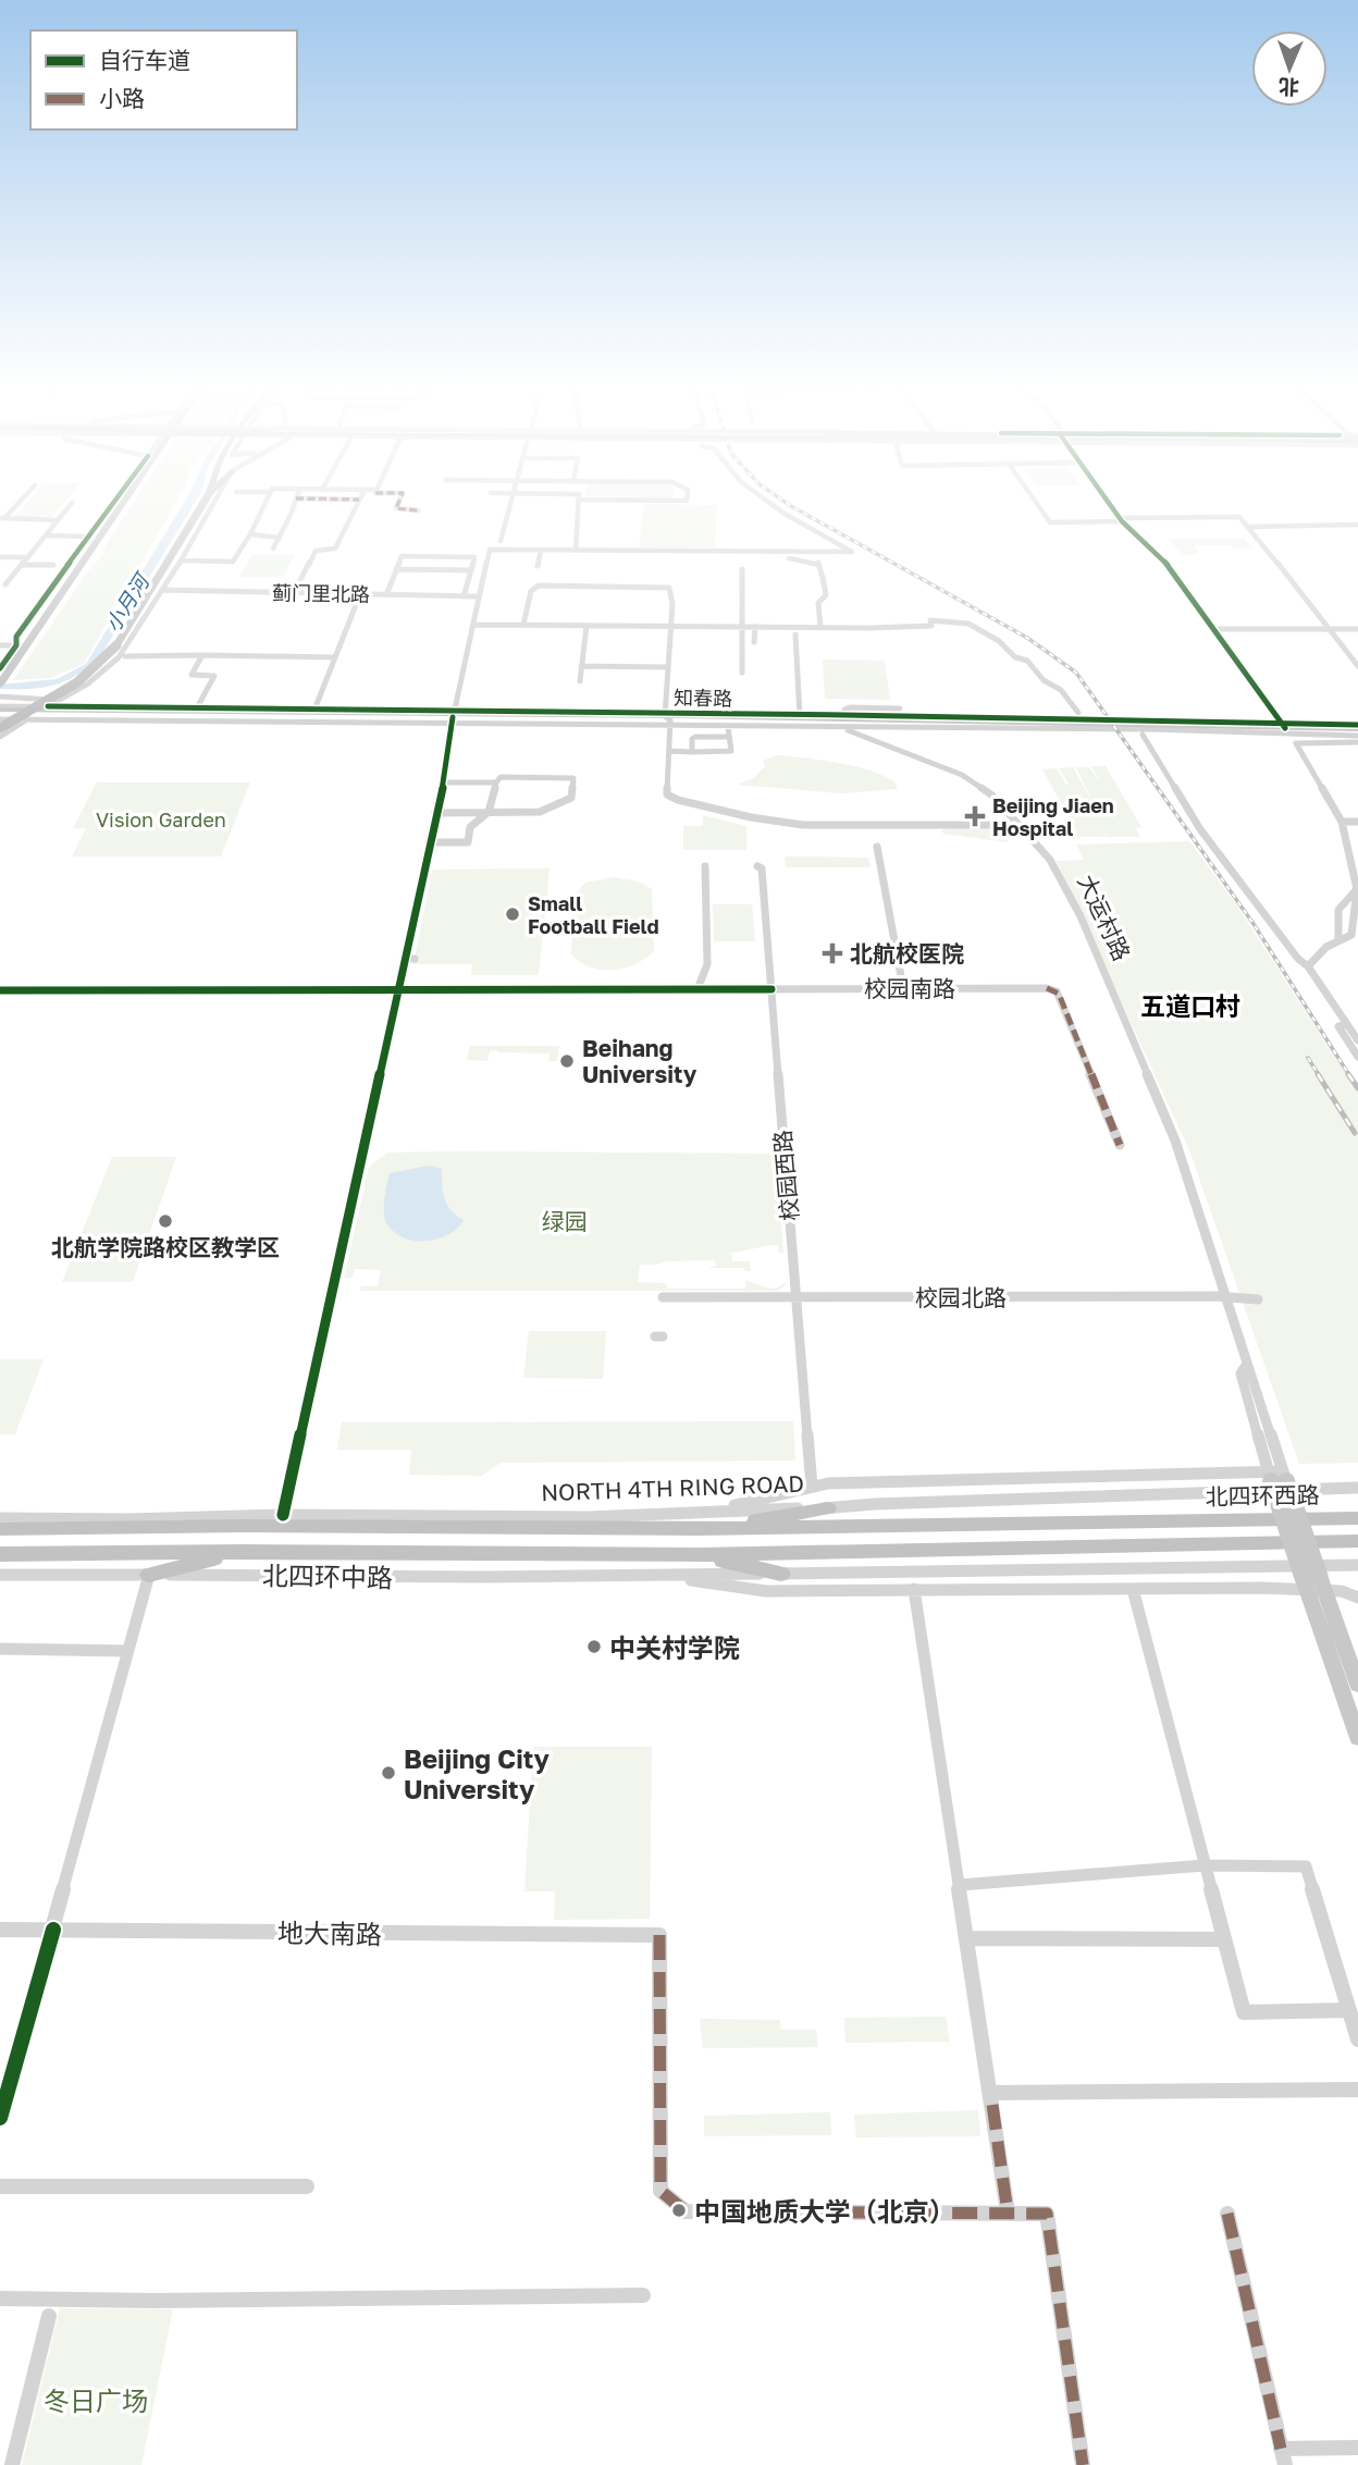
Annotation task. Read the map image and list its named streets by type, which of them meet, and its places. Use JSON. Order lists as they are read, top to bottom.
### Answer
{
  "streets": {
    "highway": ["NORTH 4TH RING ROAD", "北四环西路"],
    "street": [
      "蓟门里北路",
      "知春路",
      "大运村路",
      "校园南路",
      "校园西路",
      "校园北路",
      "北四环中路",
      "地大南路"
    ]
  },
  "crossings": [
    ["知春路", "大运村路"],
    ["大运村路", "校园北路"],
    ["校园南路", "校园西路"],
    ["校园西路", "校园北路"],
    ["NORTH 4TH RING ROAD", "北四环西路"]
  ],
  "districts": ["五道口村"],
  "water": ["小月河"],
  "parks": ["Vision Garden", "绿园", "冬日广场"],
  "places": {
    "health": ["Beijing Jiaen Hospital", "北航校医院"],
    "other": [
      "Small Football Field",
      "Beihang University",
      "北航学院路校区教学区",
      "中关村学院",
      "Beijing City University",
      "中国地质大学（北京）"
    ]
  },
  "legend": ["自行车道", "小路"],
  "north": "bottom"
}
